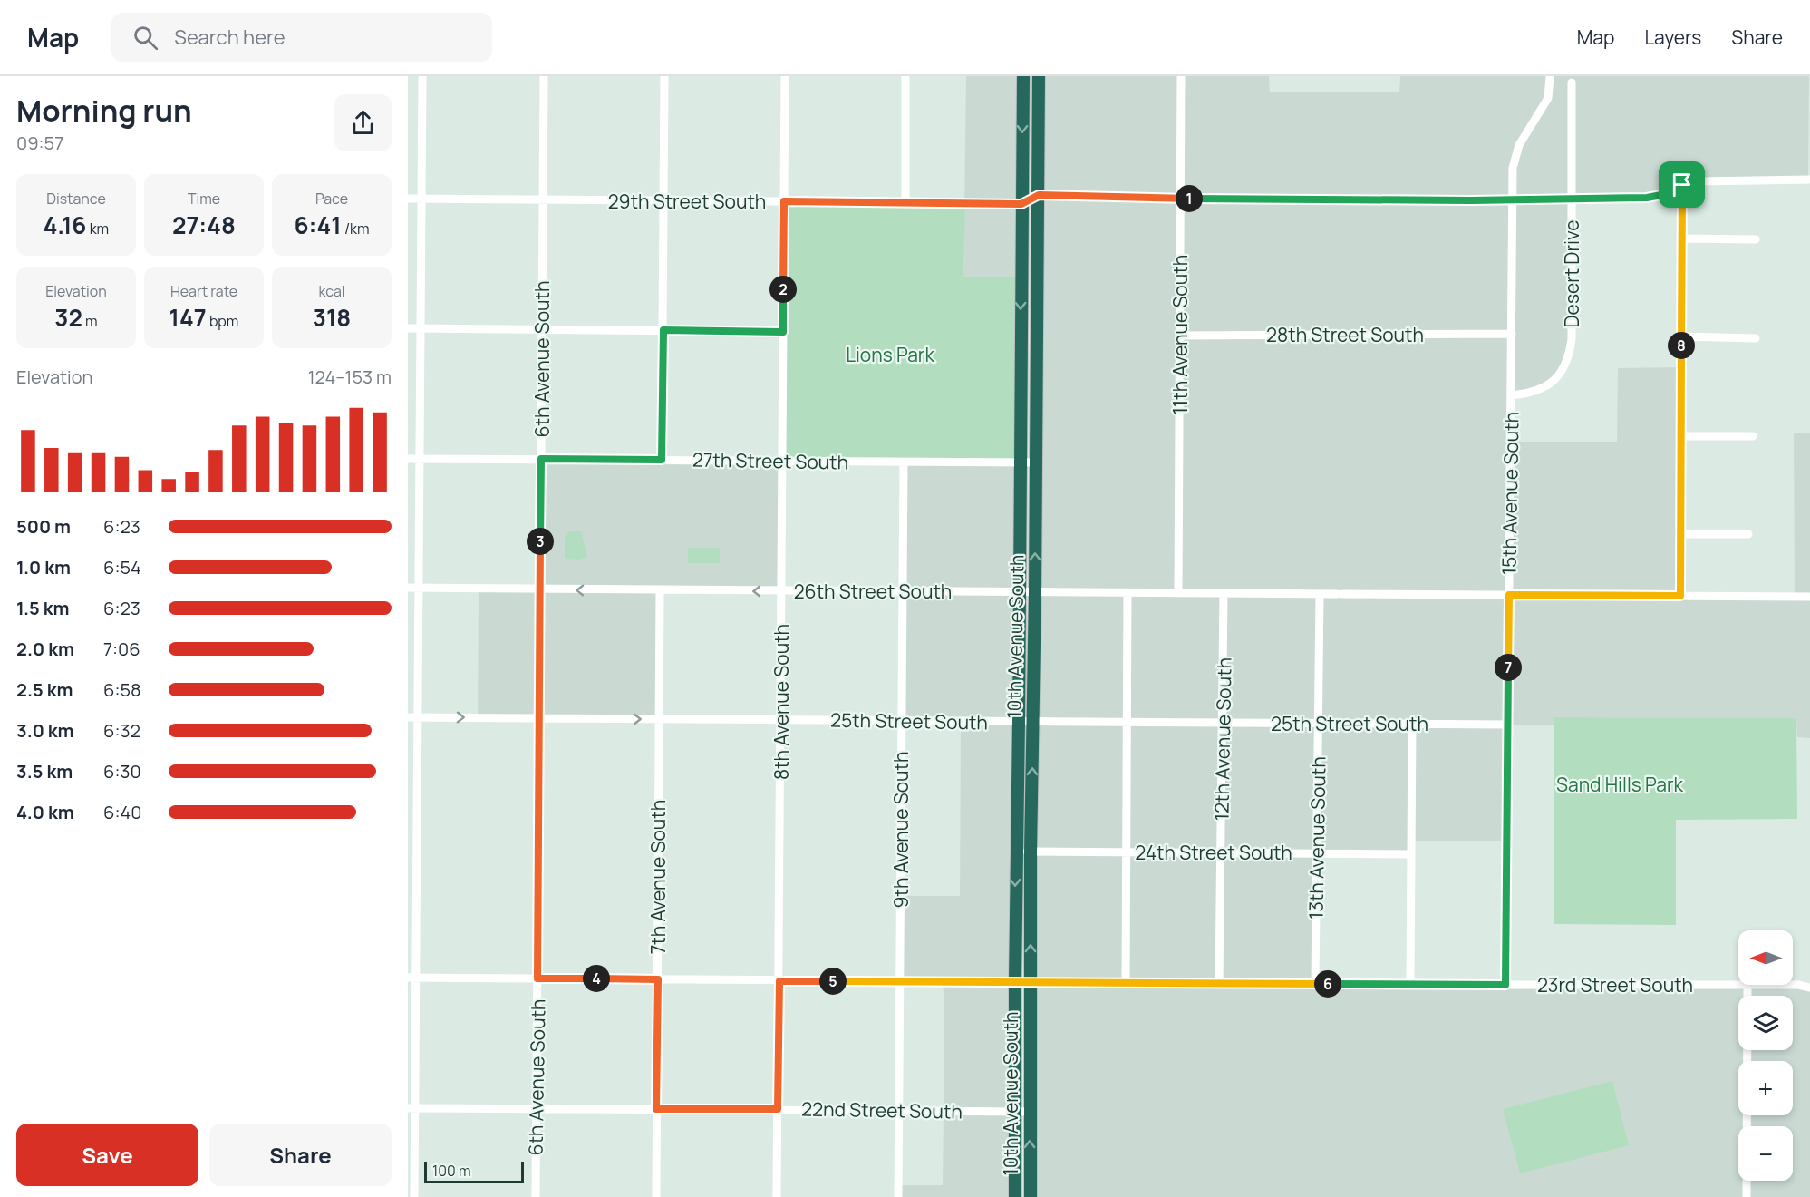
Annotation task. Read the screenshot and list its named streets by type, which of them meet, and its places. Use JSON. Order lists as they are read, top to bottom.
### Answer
{
  "streets": {
    "highway": ["10th Avenue South"],
    "street": [
      "29th Street South",
      "Desert Drive",
      "11th Avenue South",
      "28th Street South",
      "6th Avenue South",
      "27th Street South",
      "15th Avenue South",
      "26th Street South",
      "8th Avenue South",
      "25th Street South",
      "12th Avenue South",
      "9th Avenue South",
      "13th Avenue South",
      "24th Street South",
      "7th Avenue South",
      "23rd Street South",
      "22nd Street South"
    ]
  },
  "crossings": [
    ["29th Street South", "Desert Drive"],
    ["29th Street South", "11th Avenue South"],
    ["29th Street South", "6th Avenue South"],
    ["29th Street South", "15th Avenue South"],
    ["29th Street South", "10th Avenue South"],
    ["29th Street South", "8th Avenue South"],
    ["Desert Drive", "15th Avenue South"],
    ["11th Avenue South", "28th Street South"],
    ["11th Avenue South", "26th Street South"],
    ["28th Street South", "15th Avenue South"],
    ["6th Avenue South", "27th Street South"],
    ["6th Avenue South", "26th Street South"],
    ["6th Avenue South", "25th Street South"],
    ["6th Avenue South", "23rd Street South"],
    ["6th Avenue South", "22nd Street South"],
    ["27th Street South", "10th Avenue South"],
    ["27th Street South", "8th Avenue South"],
    ["27th Street South", "9th Avenue South"],
    ["15th Avenue South", "26th Street South"],
    ["15th Avenue South", "25th Street South"],
    ["15th Avenue South", "23rd Street South"],
    ["26th Street South", "10th Avenue South"],
    ["26th Street South", "8th Avenue South"],
    ["26th Street South", "12th Avenue South"],
    ["26th Street South", "9th Avenue South"],
    ["26th Street South", "13th Avenue South"],
    ["26th Street South", "7th Avenue South"],
    ["10th Avenue South", "25th Street South"],
    ["10th Avenue South", "24th Street South"],
    ["10th Avenue South", "23rd Street South"],
    ["10th Avenue South", "22nd Street South"],
    ["8th Avenue South", "25th Street South"],
    ["8th Avenue South", "23rd Street South"],
    ["8th Avenue South", "22nd Street South"],
    ["25th Street South", "12th Avenue South"],
    ["25th Street South", "9th Avenue South"],
    ["25th Street South", "13th Avenue South"],
    ["25th Street South", "7th Avenue South"],
    ["12th Avenue South", "24th Street South"],
    ["12th Avenue South", "23rd Street South"],
    ["9th Avenue South", "23rd Street South"],
    ["9th Avenue South", "22nd Street South"],
    ["13th Avenue South", "24th Street South"],
    ["13th Avenue South", "23rd Street South"],
    ["7th Avenue South", "23rd Street South"],
    ["7th Avenue South", "22nd Street South"]
  ],
  "parks": ["Lions Park", "Sand Hills Park"],
  "scale_bar": "100 m",
  "north": "left",
  "page": {
    "header": "Map",
    "search": "Search here",
    "nav": ["Map", "Layers", "Share"],
    "heading": ["Morning run", "09:57"],
    "stats": [
      ["Distance", "4.16 km"],
      ["Time", "27:48"],
      ["Pace", "6:41 /km"],
      ["Elevation", "32 m"],
      ["Heart rate", "147 bpm"],
      ["kcal", "318"]
    ],
    "pins": [
      "1",
      "2",
      "8",
      "3",
      "7",
      "4",
      "5",
      "6"
    ],
    "chart": ["Elevation", "124–153 m"],
    "list": [
      {
        "name": "500 m",
        "note": "6:23"
      },
      {
        "name": "1.0 km",
        "note": "6:54"
      },
      {
        "name": "1.5 km",
        "note": "6:23"
      },
      {
        "name": "2.0 km",
        "note": "7:06"
      },
      {
        "name": "2.5 km",
        "note": "6:58"
      },
      {
        "name": "3.0 km",
        "note": "6:32"
      },
      {
        "name": "3.5 km",
        "note": "6:30"
      },
      {
        "name": "4.0 km",
        "note": "6:40"
      }
    ],
    "map_buttons": ["+", "−"],
    "buttons": ["Save", "Share"],
    "scale": "100 m"
  }
}
